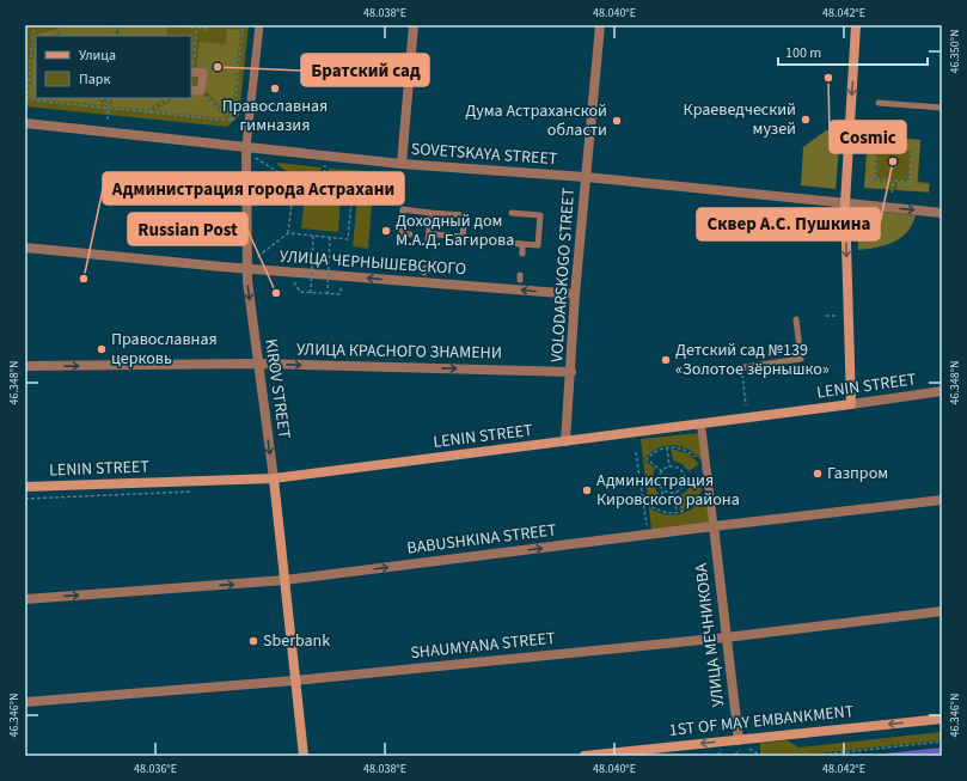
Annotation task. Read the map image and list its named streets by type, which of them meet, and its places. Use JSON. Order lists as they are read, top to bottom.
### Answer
{
  "streets": {
    "main road": ["LENIN STREET", "KIROV STREET", "1ST OF MAY EMBANKMENT"],
    "street": [
      "SOVETSKAYA STREET",
      "УЛИЦА ЧЕРНЫШЕВСКОГО",
      "VOLODARSKOGO STREET",
      "УЛИЦА КРАСНОГО ЗНАМЕНИ",
      "BABUSHKINA STREET",
      "УЛИЦА МЕЧНИКОВА",
      "SHAUMYANA STREET"
    ]
  },
  "crossings": [
    ["SOVETSKAYA STREET", "VOLODARSKOGO STREET"],
    ["SOVETSKAYA STREET", "KIROV STREET"],
    ["УЛИЦА ЧЕРНЫШЕВСКОГО", "VOLODARSKOGO STREET"],
    ["УЛИЦА ЧЕРНЫШЕВСКОГО", "KIROV STREET"],
    ["VOLODARSKOGO STREET", "УЛИЦА КРАСНОГО ЗНАМЕНИ"],
    ["VOLODARSKOGO STREET", "LENIN STREET"],
    ["УЛИЦА КРАСНОГО ЗНАМЕНИ", "KIROV STREET"],
    ["LENIN STREET", "KIROV STREET"],
    ["KIROV STREET", "BABUSHKINA STREET"],
    ["KIROV STREET", "SHAUMYANA STREET"],
    ["BABUSHKINA STREET", "УЛИЦА МЕЧНИКОВА"],
    ["УЛИЦА МЕЧНИКОВА", "SHAUMYANA STREET"],
    ["УЛИЦА МЕЧНИКОВА", "1ST OF MAY EMBANKMENT"]
  ],
  "one_way": [
    "УЛИЦА ЧЕРНЫШЕВСКОГО",
    "УЛИЦА КРАСНОГО ЗНАМЕНИ",
    "BABUSHKINA STREET",
    "1ST OF MAY EMBANKMENT"
  ],
  "places": [
    "Братский сад",
    "Cosmic",
    "Православная гимназия",
    "Краеведческий музей",
    "Дума Астраханской области",
    "Сквер А.С. Пушкина",
    "Доходный дом М.А.Д. Багирова",
    "Администрация города Астрахани",
    "Russian Post",
    "Православная церковь",
    "Детский сад №139 «Золотое зёрнышко»",
    "Газпром",
    "Администрация Кировского района",
    "Sberbank"
  ],
  "legend": ["Улица", "Парк"],
  "scale_bar": "100 m",
  "coordinates": [
    "48.038°E",
    "48.040°E",
    "48.042°E",
    "46.350°N",
    "46.348°N",
    "46.346°N",
    "48.036°E"
  ]
}
